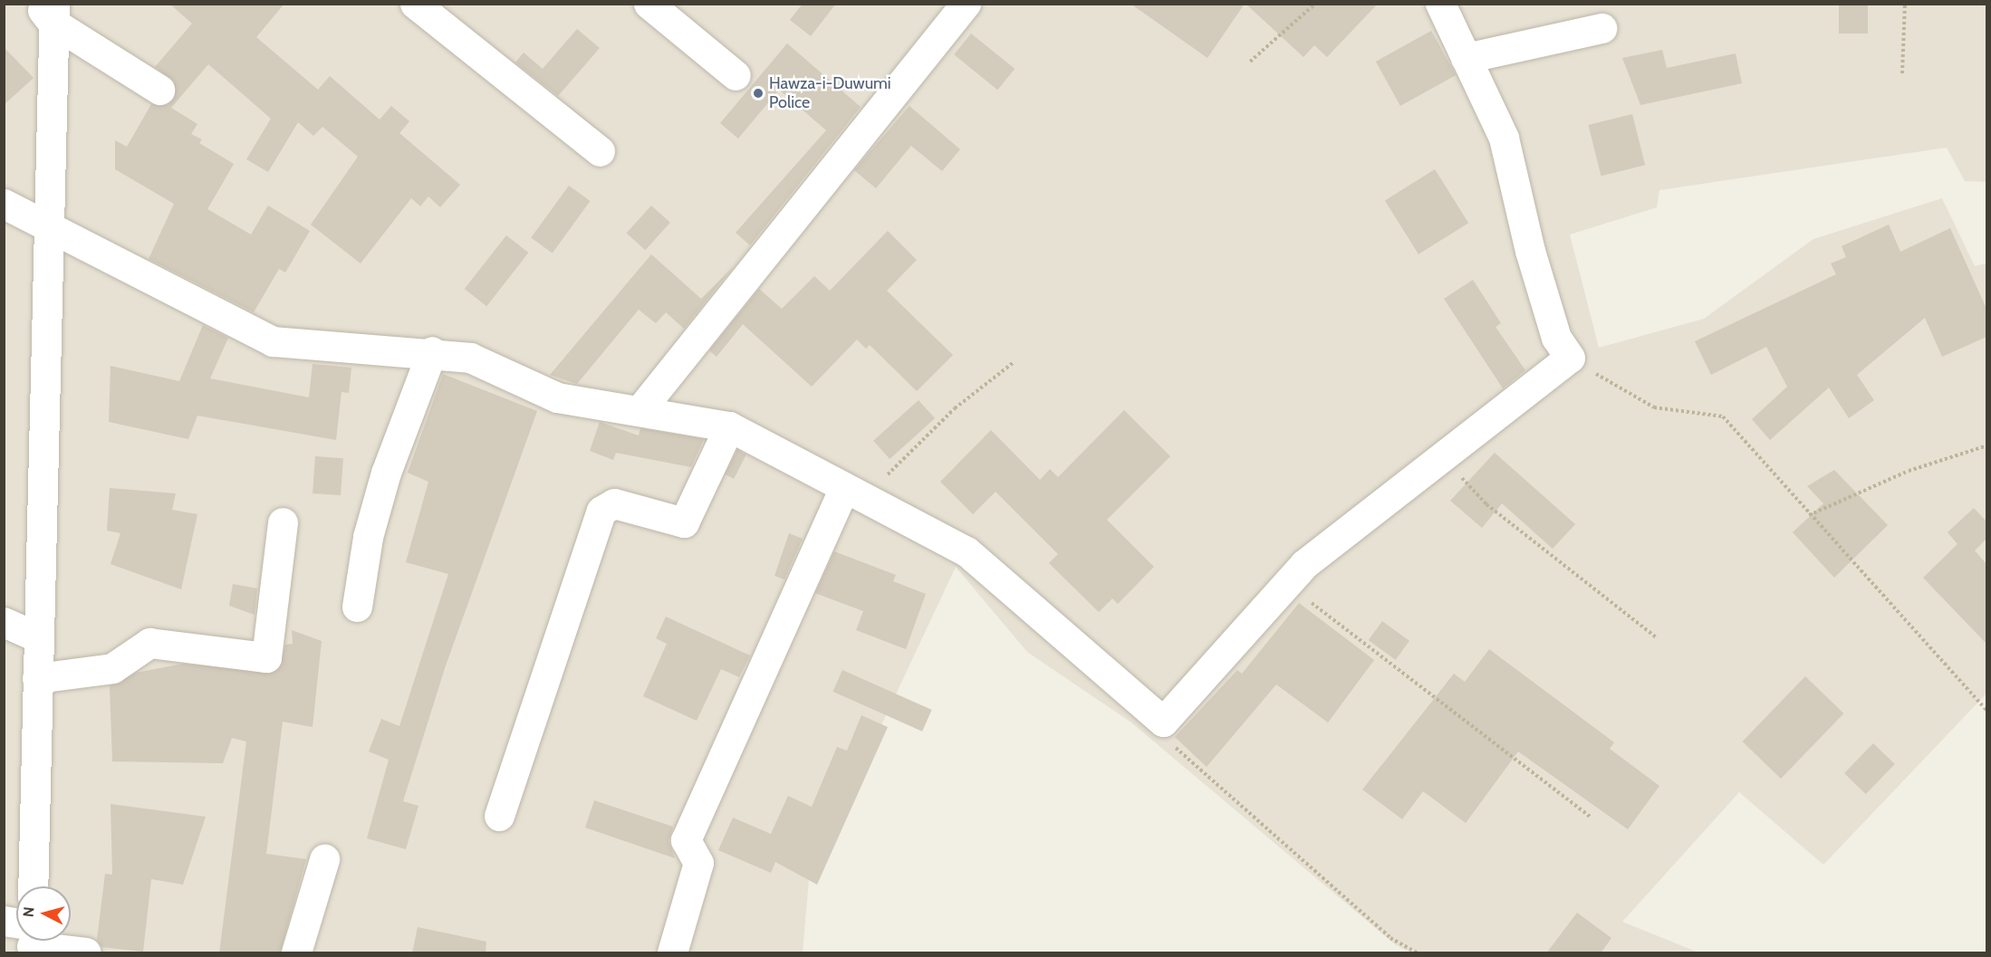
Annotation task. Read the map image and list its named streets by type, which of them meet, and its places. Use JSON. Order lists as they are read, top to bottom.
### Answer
{
  "places": ["Hawza-i-Duwumi Police"],
  "north": "left"
}
